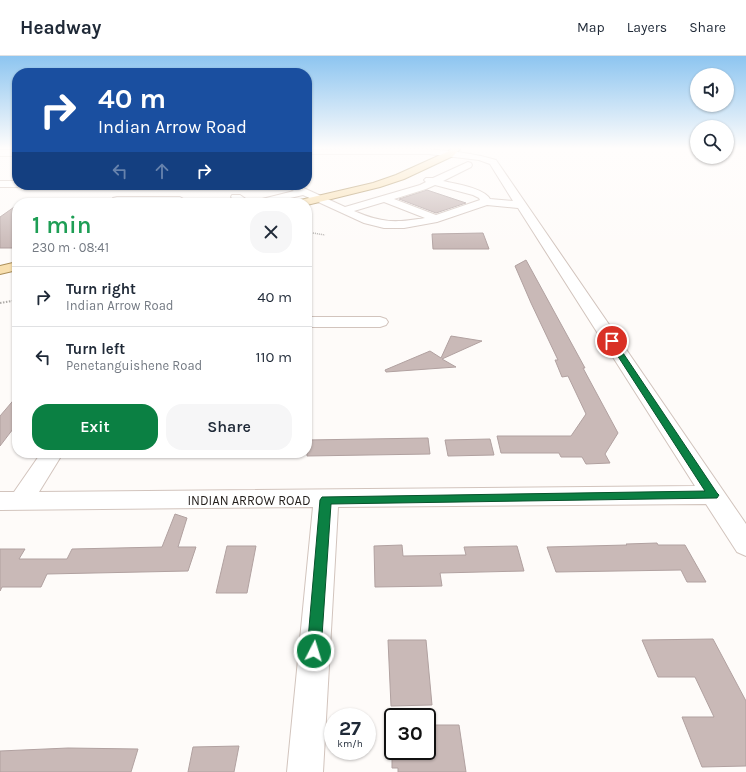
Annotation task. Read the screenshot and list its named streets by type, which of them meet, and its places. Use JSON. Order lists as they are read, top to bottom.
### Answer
{
  "streets": {
    "street": ["INDIAN ARROW ROAD"]
  },
  "page": {
    "header": "Headway",
    "nav": ["Map", "Layers", "Share"],
    "turn": ["40 m", "Indian Arrow Road"],
    "heading": ["1 min", "230 m · 08:41"],
    "list": [
      {
        "name": "Turn right",
        "note": "Indian Arrow Road",
        "value": "40 m"
      },
      {
        "name": "Turn left",
        "note": "Penetanguishene Road",
        "value": "110 m"
      }
    ],
    "buttons": ["Exit", "Share"],
    "speed": "27 km/h",
    "limit": "30"
  }
}
